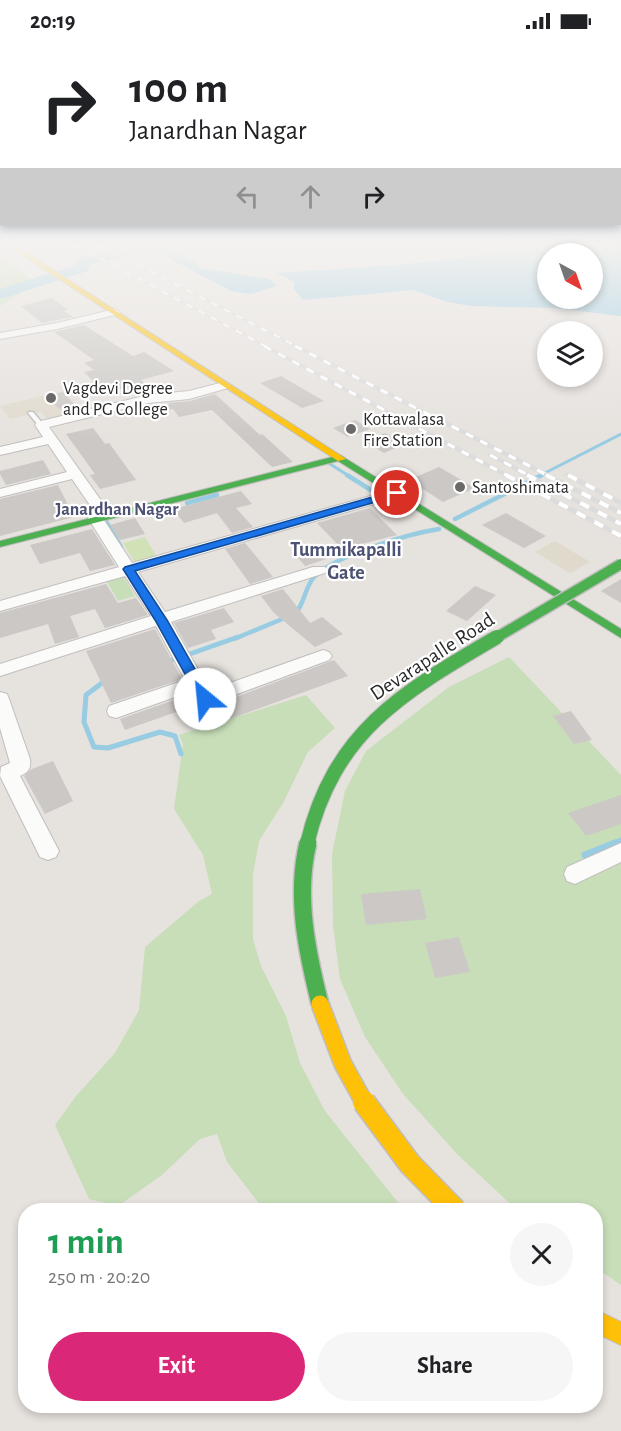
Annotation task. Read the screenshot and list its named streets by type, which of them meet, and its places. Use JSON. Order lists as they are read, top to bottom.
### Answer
{
  "streets": {
    "main road": ["Devarapalle Road"]
  },
  "districts": ["Janardhan Nagar", "Tummikapalli Gate"],
  "places": ["Vagdevi Degree and PG College", "Kottavalasa Fire Station", "Santoshimata"],
  "north": "bottom right",
  "page": {
    "status": "20:19",
    "turn": ["100 m", "Janardhan Nagar"],
    "heading": ["1 min", "250 m · 20:20"],
    "buttons": ["Exit", "Share"]
  }
}
